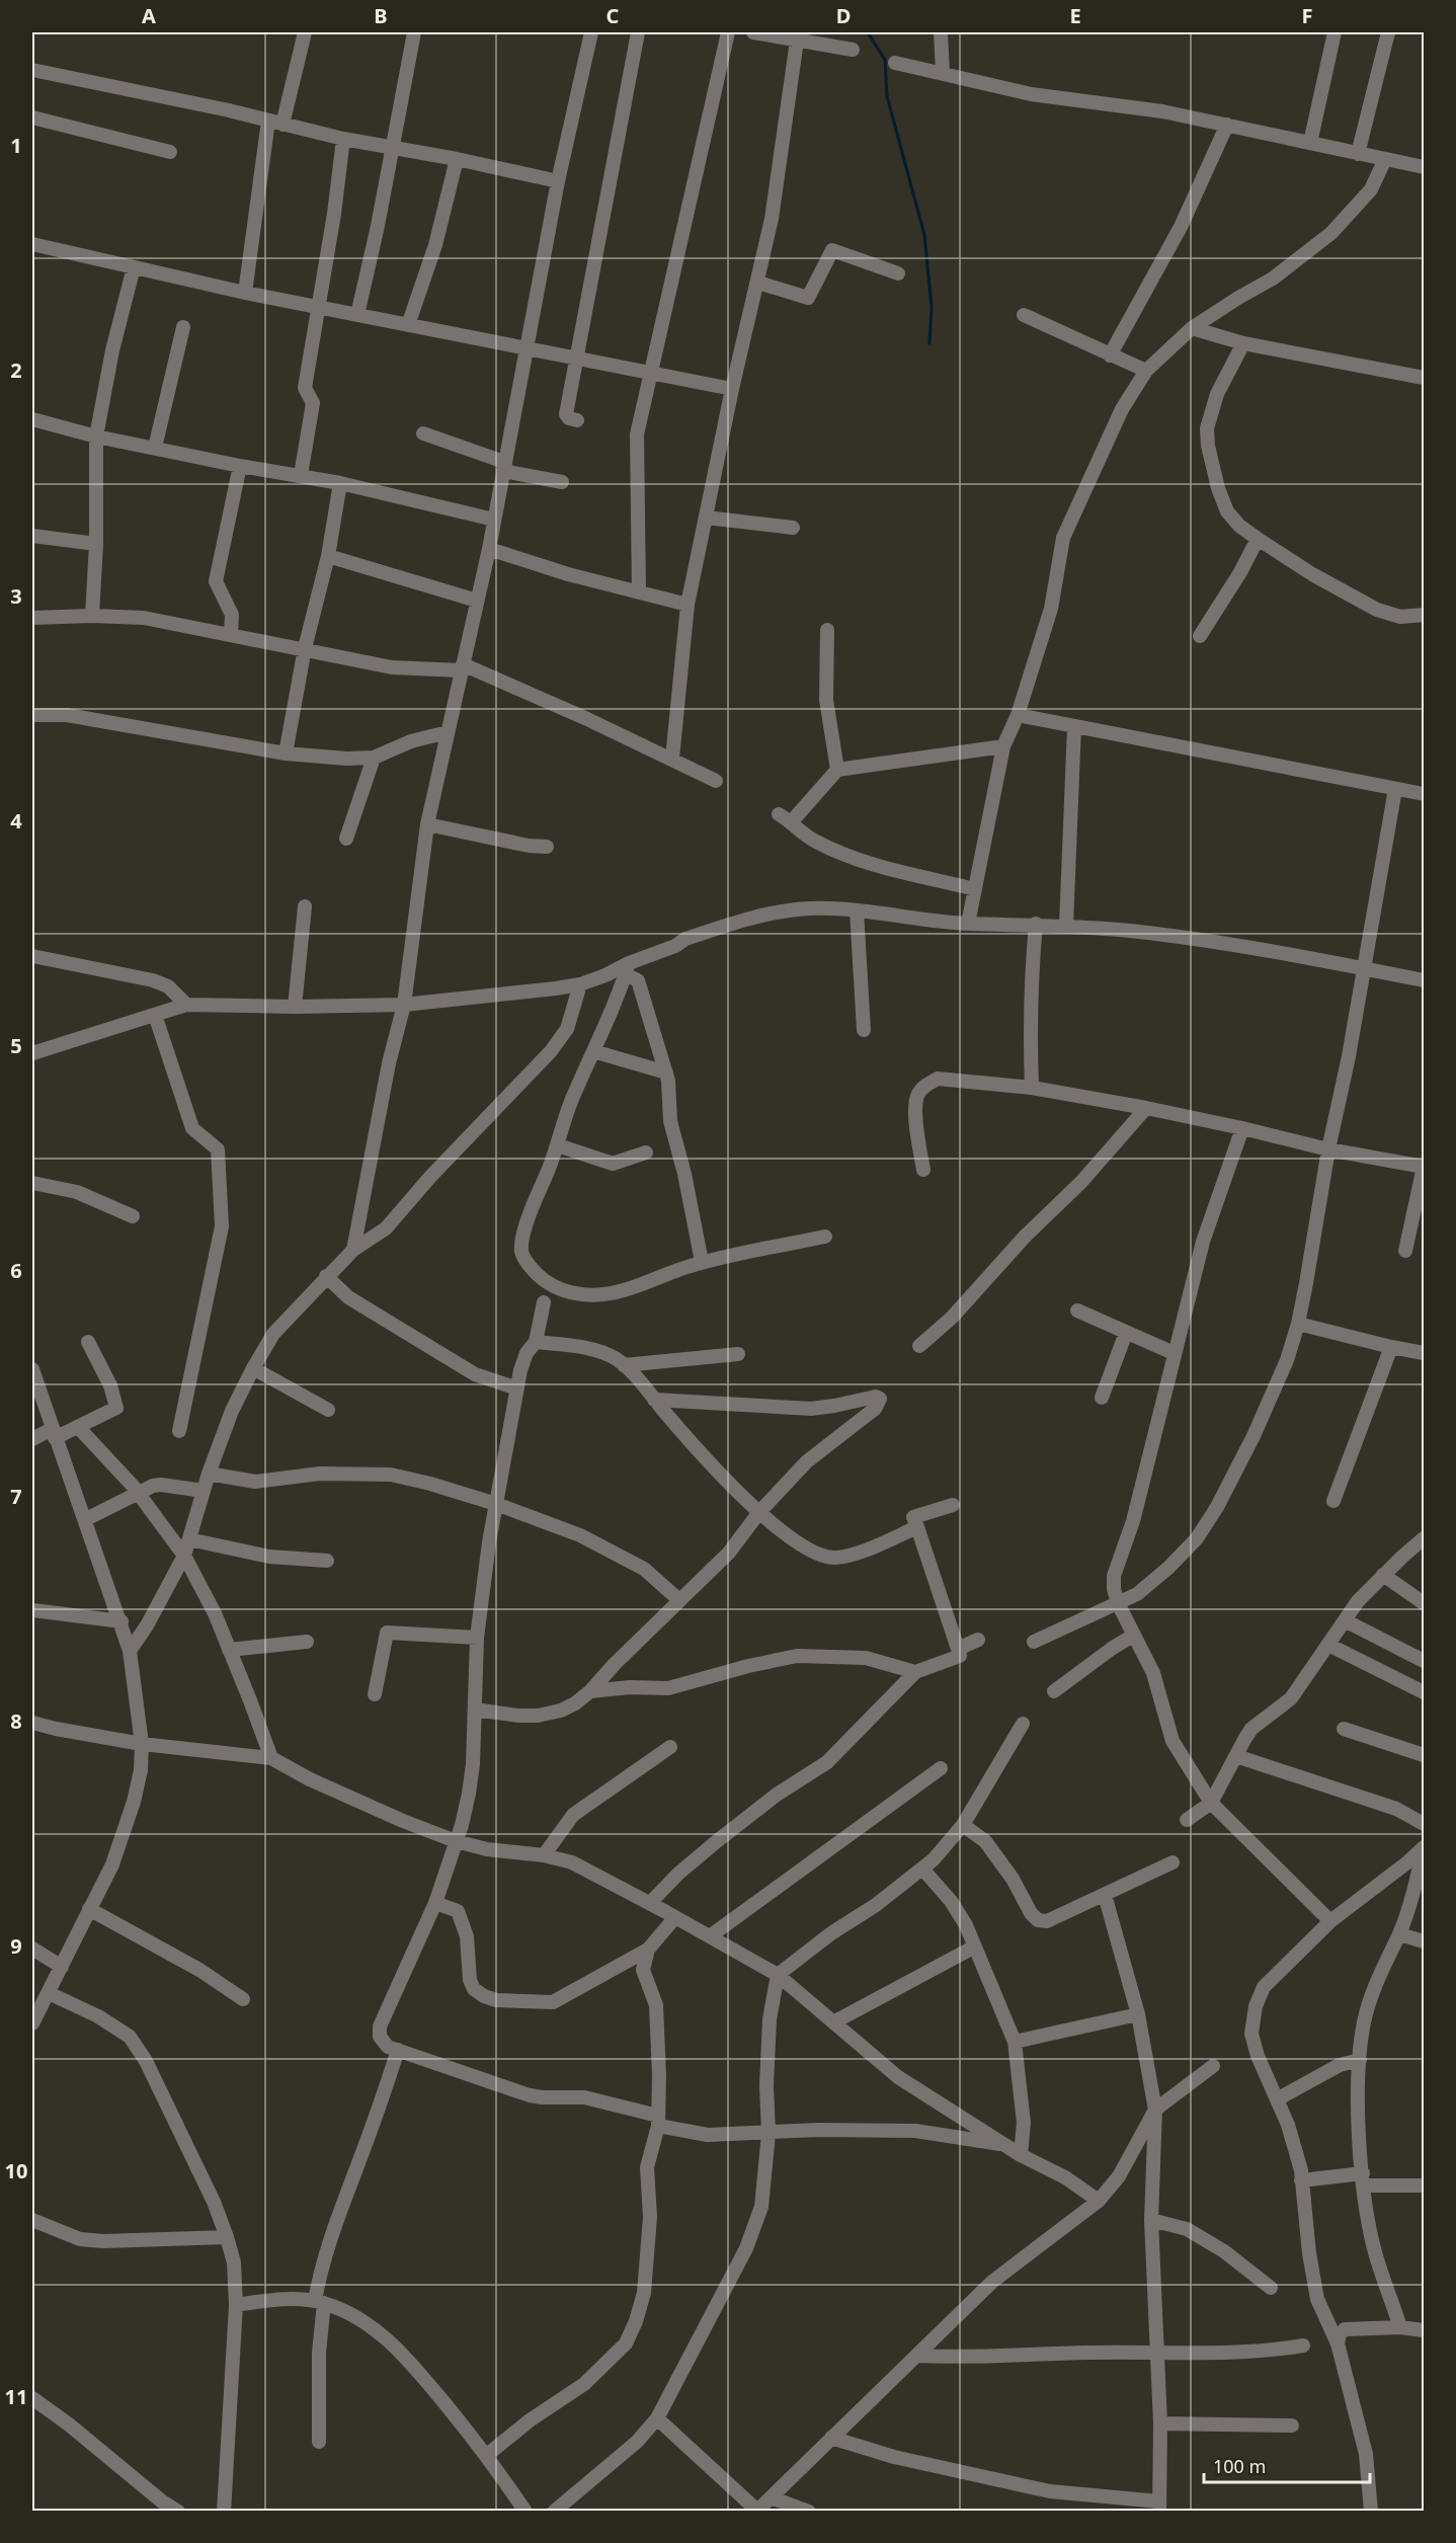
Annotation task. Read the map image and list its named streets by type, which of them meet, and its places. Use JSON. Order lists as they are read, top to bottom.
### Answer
{
  "scale_bar": "100 m",
  "grid": {
    "columns": [
      "A",
      "B",
      "C",
      "D",
      "E",
      "F"
    ],
    "rows": [
      "1",
      "2",
      "3",
      "4",
      "5",
      "6",
      "7",
      "8",
      "9",
      "10",
      "11"
    ]
  }
}
